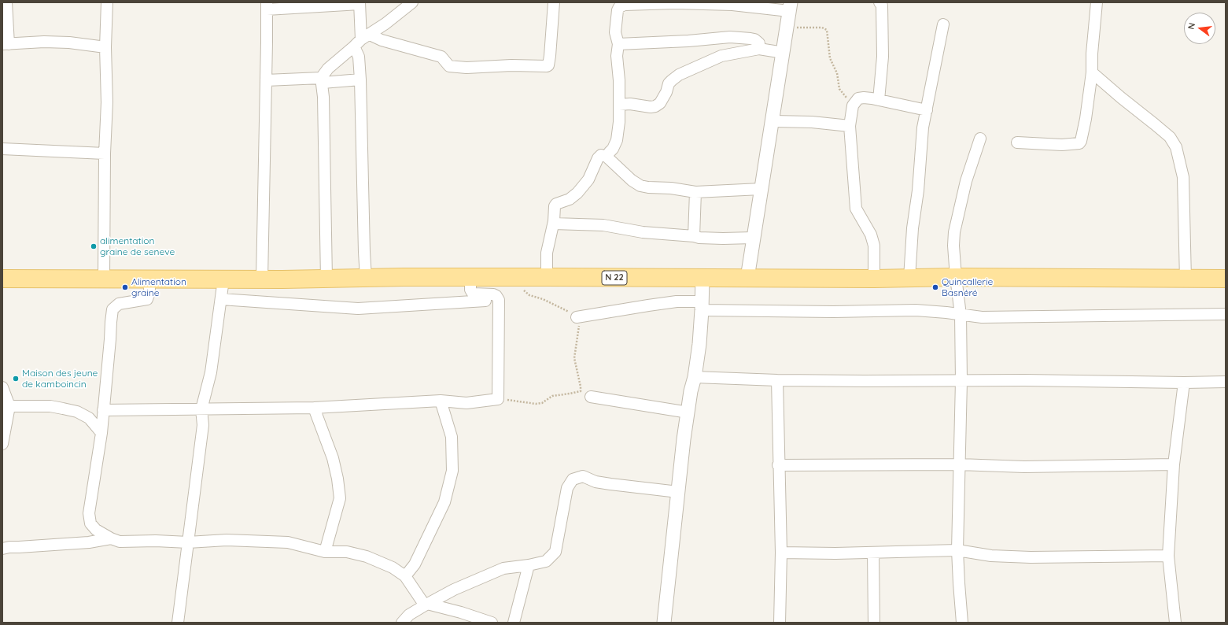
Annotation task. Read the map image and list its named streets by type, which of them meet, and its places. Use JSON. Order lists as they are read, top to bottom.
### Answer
{
  "streets": {
    "main road": ["N 22"]
  },
  "places": [
    "alimentation graine de seneve",
    "Alimentation graine",
    "Quincallerie Basnéré",
    "Maison des jeune de kamboincin"
  ],
  "north": "left"
}
